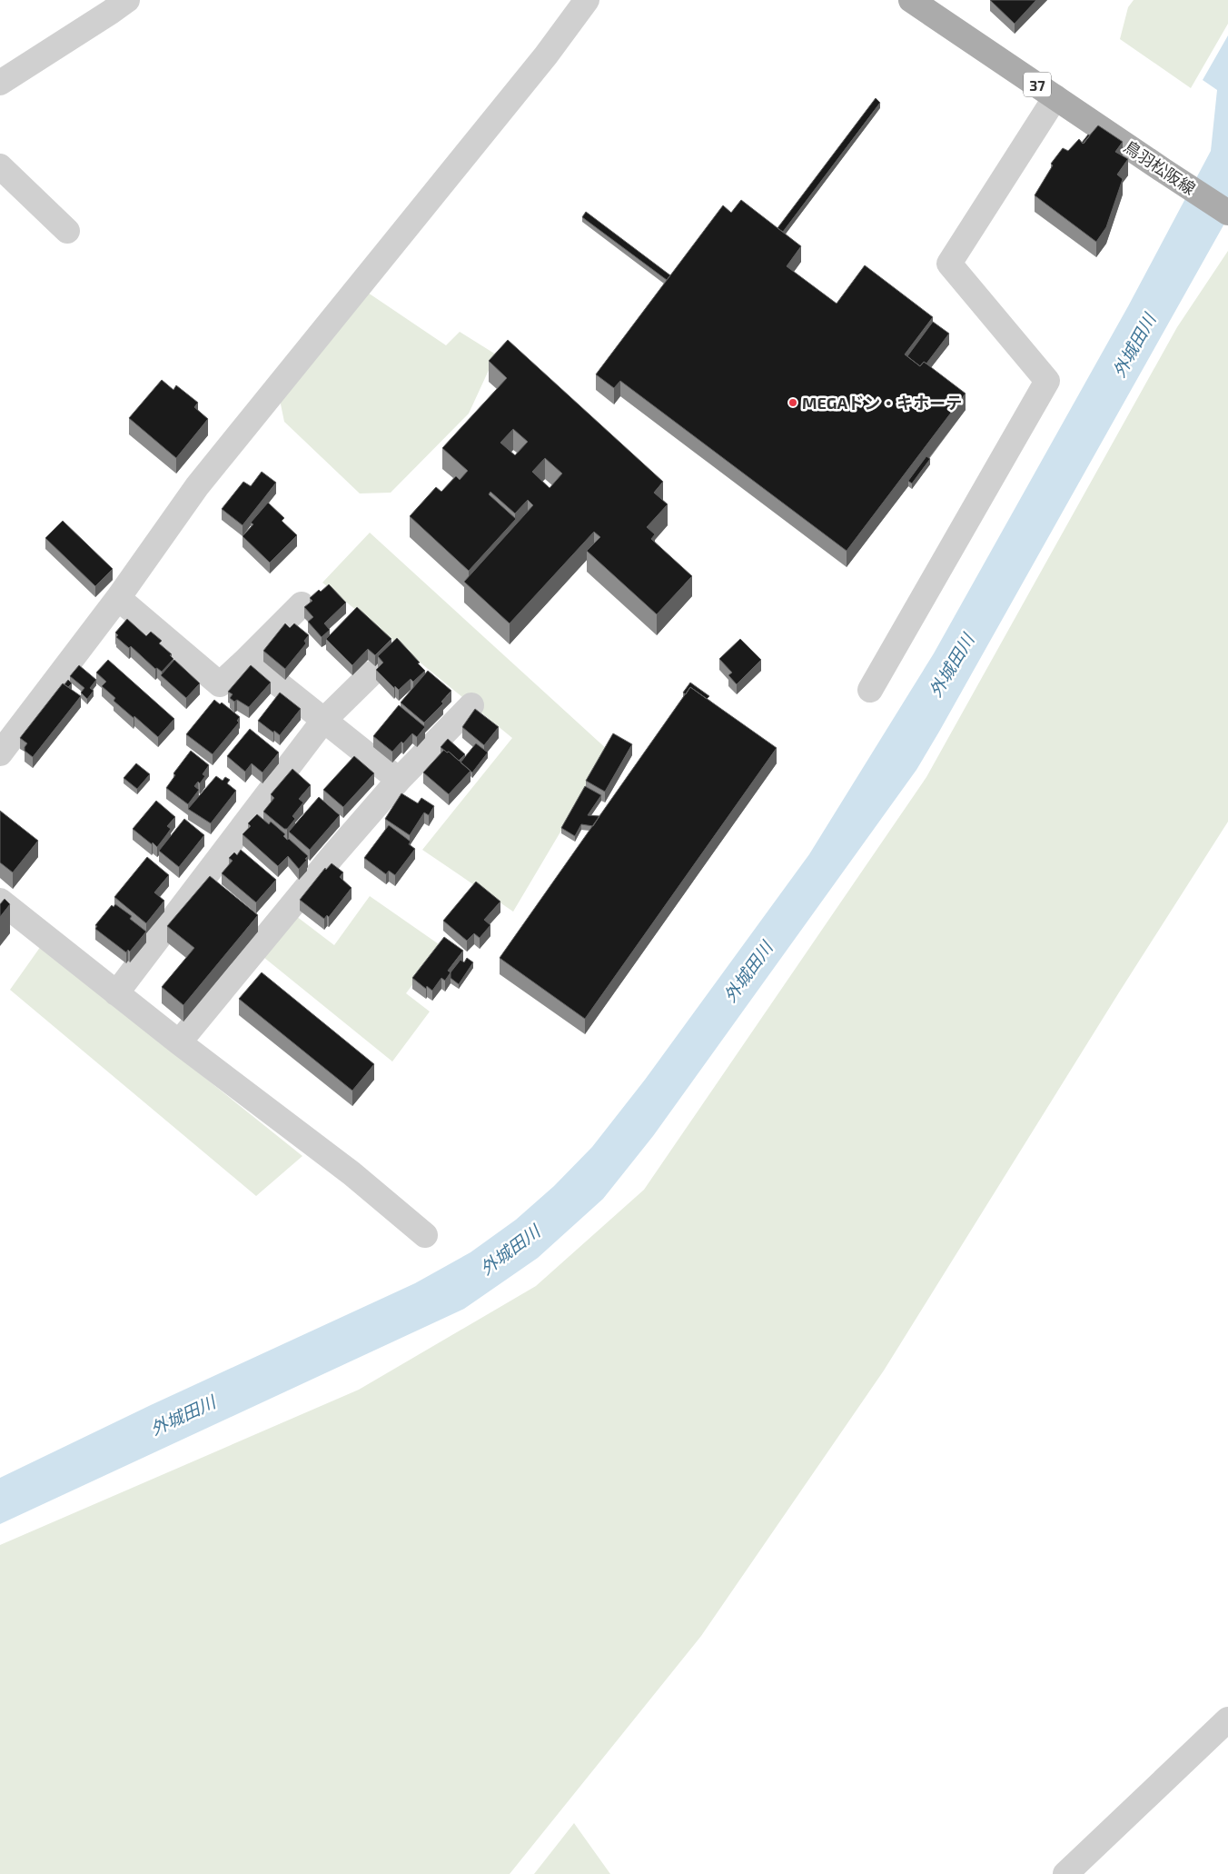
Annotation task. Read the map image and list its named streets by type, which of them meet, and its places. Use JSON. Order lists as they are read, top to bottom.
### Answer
{
  "streets": {
    "main road": ["37", "鳥羽松阪線"]
  },
  "water": ["外城田川"],
  "places": ["MEGAドン・キホーテ"]
}
